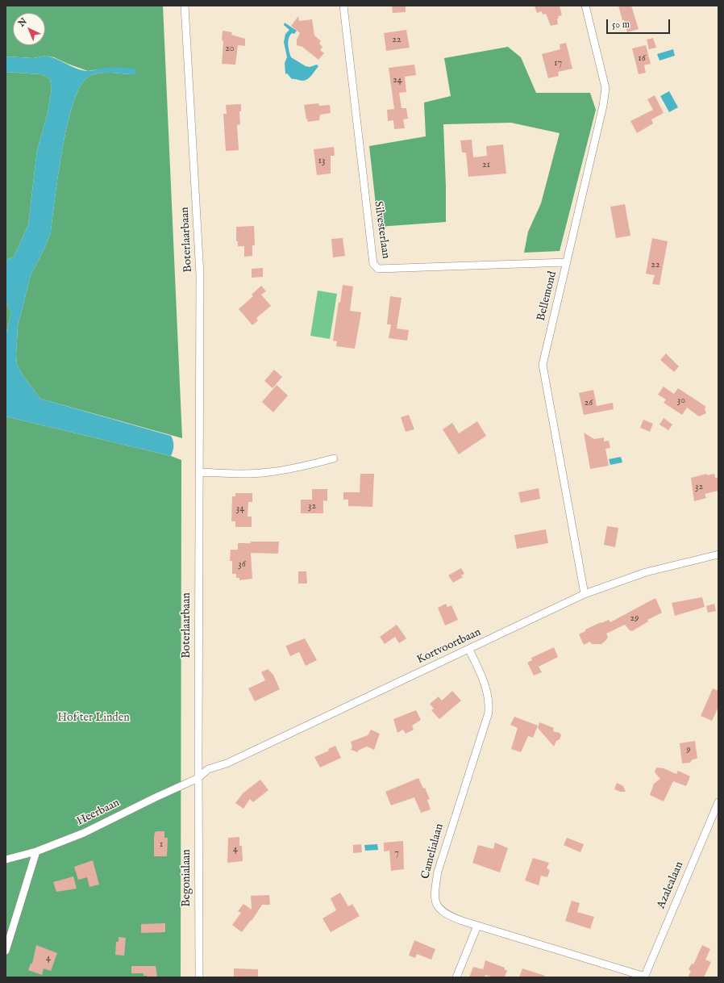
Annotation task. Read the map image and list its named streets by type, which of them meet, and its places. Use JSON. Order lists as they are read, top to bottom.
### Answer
{
  "streets": {
    "street": [
      "Silvesterlaan",
      "Boterlaarbaan",
      "Bellemond",
      "Kortvoortbaan",
      "Heerbaan",
      "Camelialaan",
      "Begonialaan",
      "Azalealaan"
    ]
  },
  "crossings": [
    ["Silvesterlaan", "Bellemond"],
    ["Boterlaarbaan", "Kortvoortbaan"],
    ["Boterlaarbaan", "Heerbaan"],
    ["Boterlaarbaan", "Begonialaan"],
    ["Bellemond", "Kortvoortbaan"],
    ["Kortvoortbaan", "Heerbaan"],
    ["Kortvoortbaan", "Camelialaan"],
    ["Kortvoortbaan", "Begonialaan"],
    ["Heerbaan", "Begonialaan"],
    ["Camelialaan", "Azalealaan"]
  ],
  "parks": ["Hof ter Linden"],
  "house_numbers": [
    "22",
    "20",
    "16",
    "17",
    "24",
    "13",
    "21",
    "22",
    "30",
    "26",
    "32",
    "32",
    "34",
    "36",
    "29",
    "9",
    "1",
    "4",
    "7",
    "4"
  ],
  "scale_bar": "50 m",
  "north": "top left"
}
